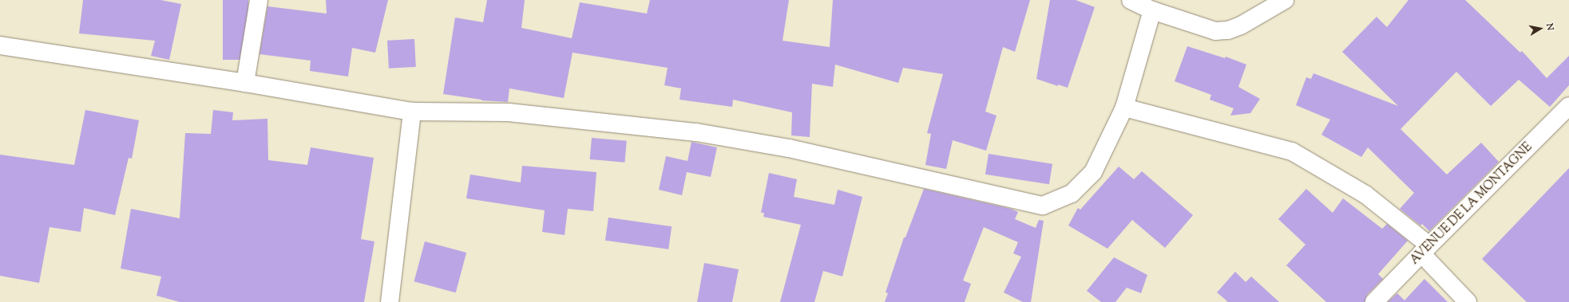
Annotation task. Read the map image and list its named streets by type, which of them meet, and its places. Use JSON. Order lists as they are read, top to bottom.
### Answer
{
  "streets": {
    "street": ["AVENUE DE LA MONTAGNE"]
  },
  "north": "right"
}
